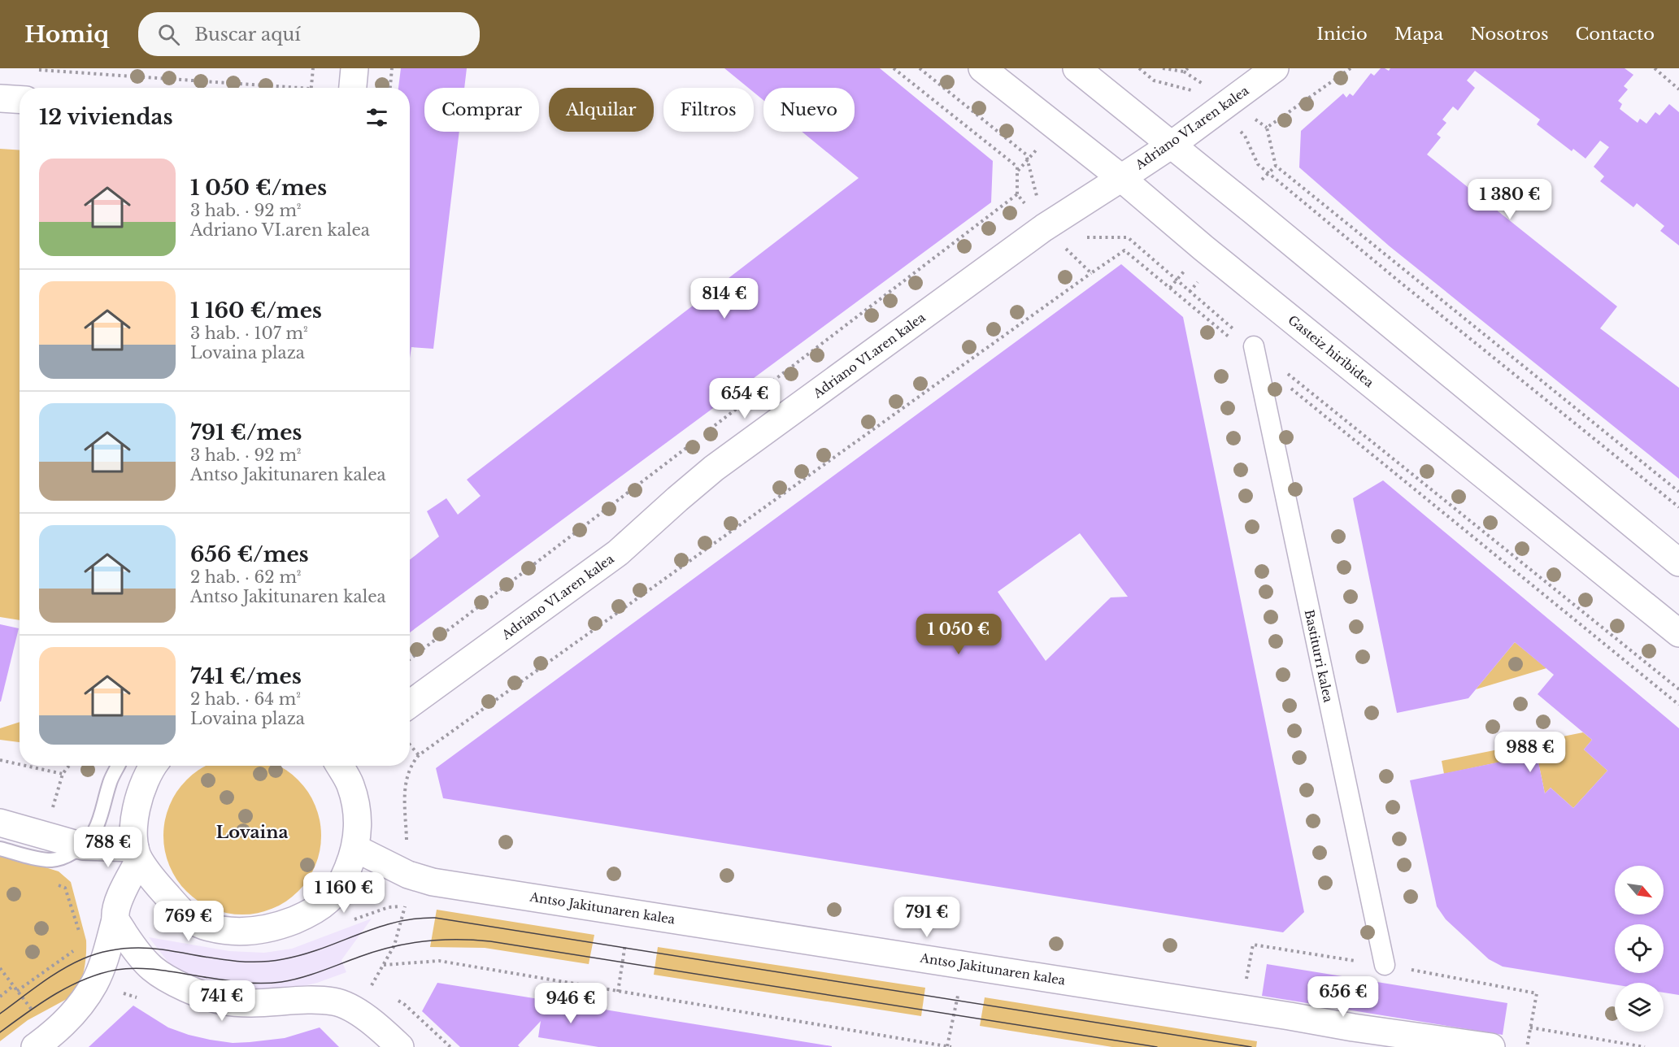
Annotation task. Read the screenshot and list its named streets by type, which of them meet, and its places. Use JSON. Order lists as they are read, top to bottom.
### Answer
{
  "streets": {
    "main road": ["Adriano VI.aren kalea", "Gasteiz hiribidea", "Antso Jakitunaren kalea"],
    "street": ["Bastiturri kalea"]
  },
  "crossings": [
    ["Adriano VI.aren kalea", "Gasteiz hiribidea"]
  ],
  "districts": ["Lovaina"],
  "north": "bottom right",
  "page": {
    "header": "Homiq",
    "search": "Buscar aquí",
    "nav": [
      "Inicio",
      "Mapa",
      "Nosotros",
      "Contacto"
    ],
    "chip": [
      "Comprar",
      "Alquilar",
      "Filtros",
      "Nuevo"
    ],
    "heading": "12 viviendas",
    "list": [
      {
        "name": "1 050 €/mes",
        "note": "3 hab. · 92 m² · Adriano VI.aren kalea"
      },
      {
        "name": "1 160 €/mes",
        "note": "3 hab. · 107 m² · Lovaina plaza"
      },
      {
        "name": "791 €/mes",
        "note": "3 hab. · 92 m² · Antso Jakitunaren kalea"
      },
      {
        "name": "656 €/mes",
        "note": "2 hab. · 62 m² · Antso Jakitunaren kalea"
      },
      {
        "name": "741 €/mes",
        "note": "2 hab. · 64 m² · Lovaina plaza"
      }
    ],
    "price": [
      "1 380 €",
      "814 €",
      "654 €",
      "1 050 €",
      "988 €",
      "788 €",
      "1 160 €",
      "791 €",
      "769 €",
      "656 €",
      "741 €",
      "946 €"
    ]
  }
}
